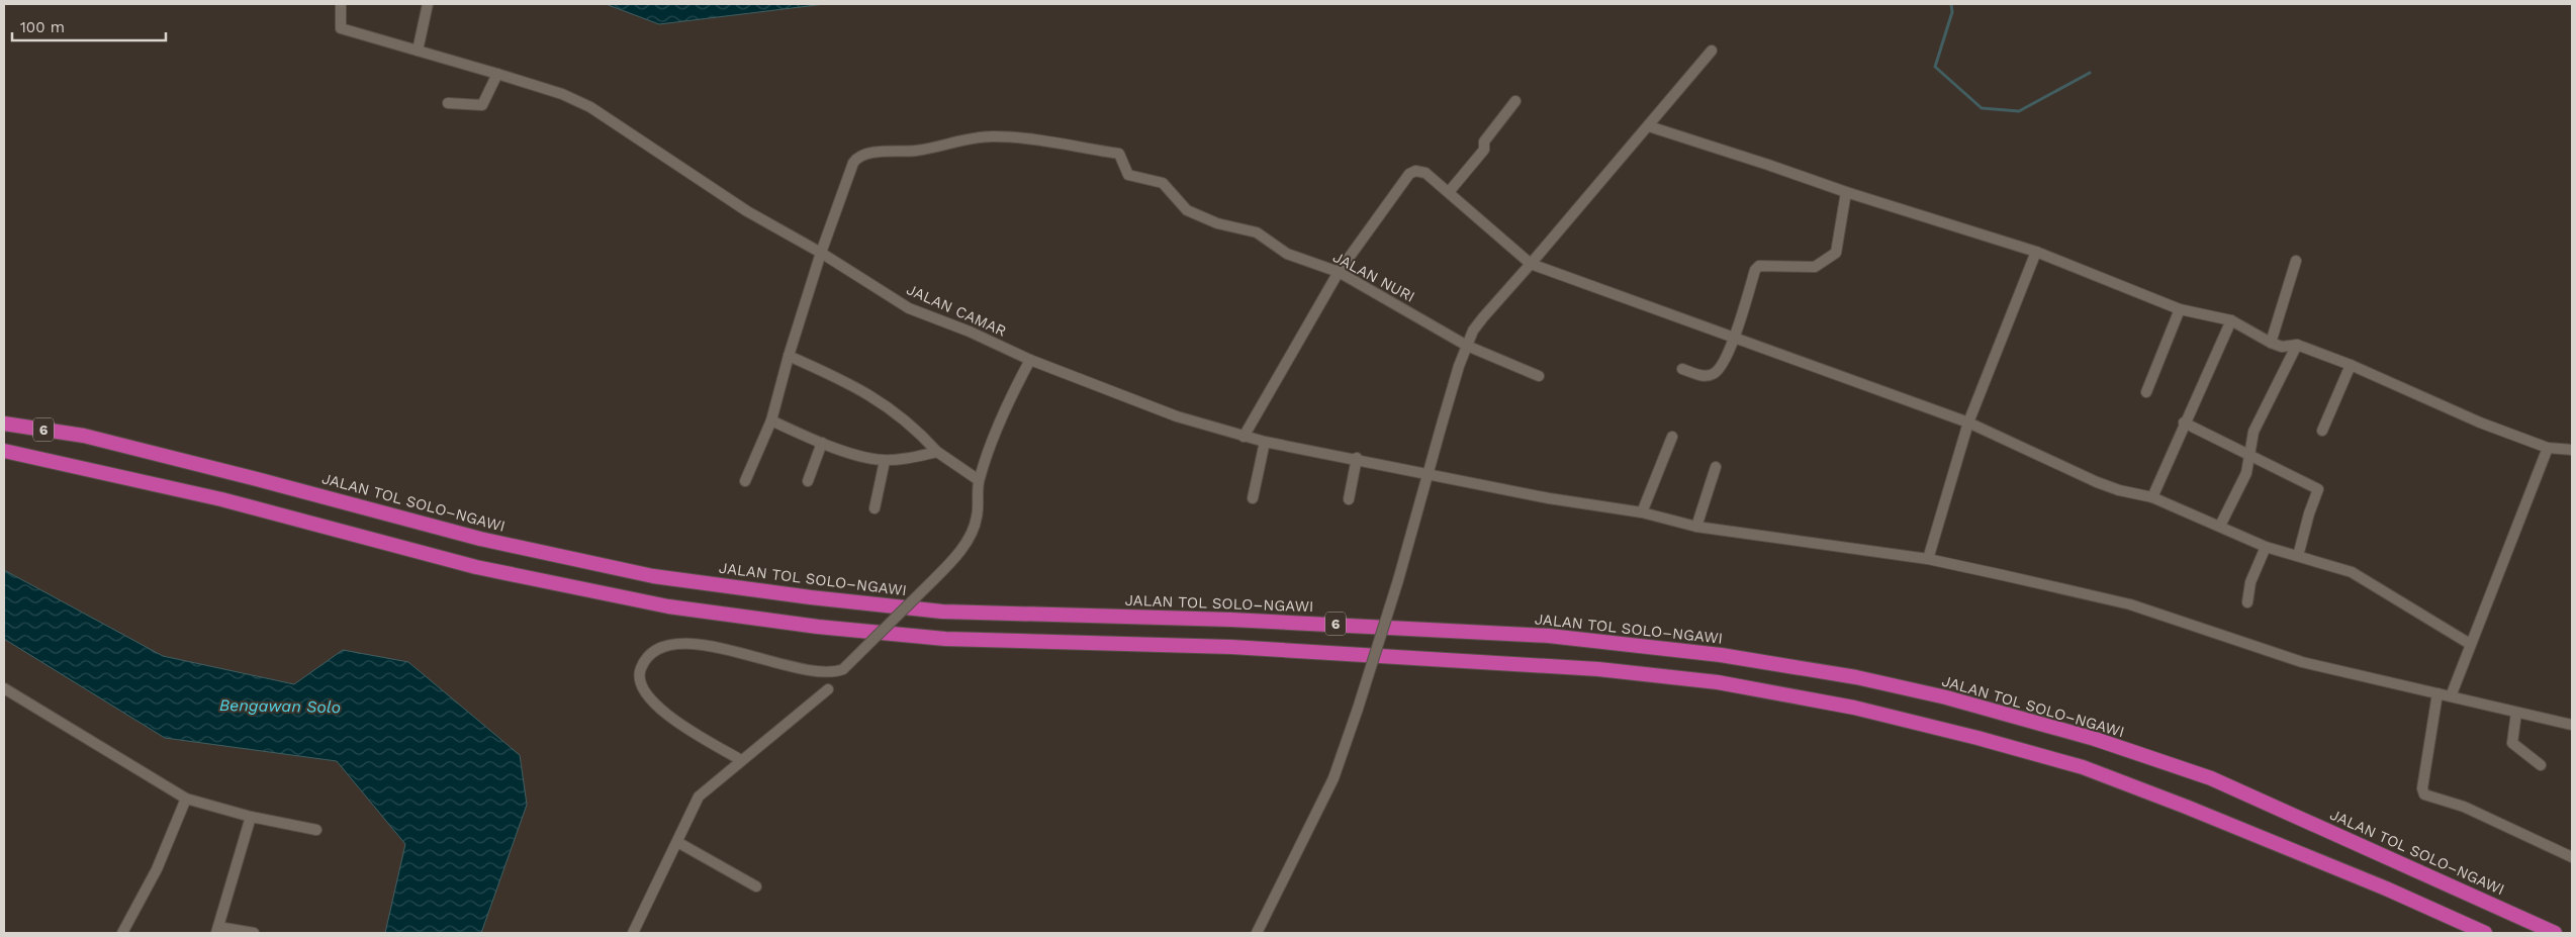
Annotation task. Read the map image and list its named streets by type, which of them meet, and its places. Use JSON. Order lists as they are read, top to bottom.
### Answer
{
  "streets": {
    "highway": ["6", "JALAN TOL SOLO–NGAWI"],
    "street": ["JALAN NURI", "JALAN CAMAR"]
  },
  "crossings": [
    ["JALAN NURI", "JALAN CAMAR"]
  ],
  "water": ["Bengawan Solo"],
  "scale_bar": "100 m"
}
